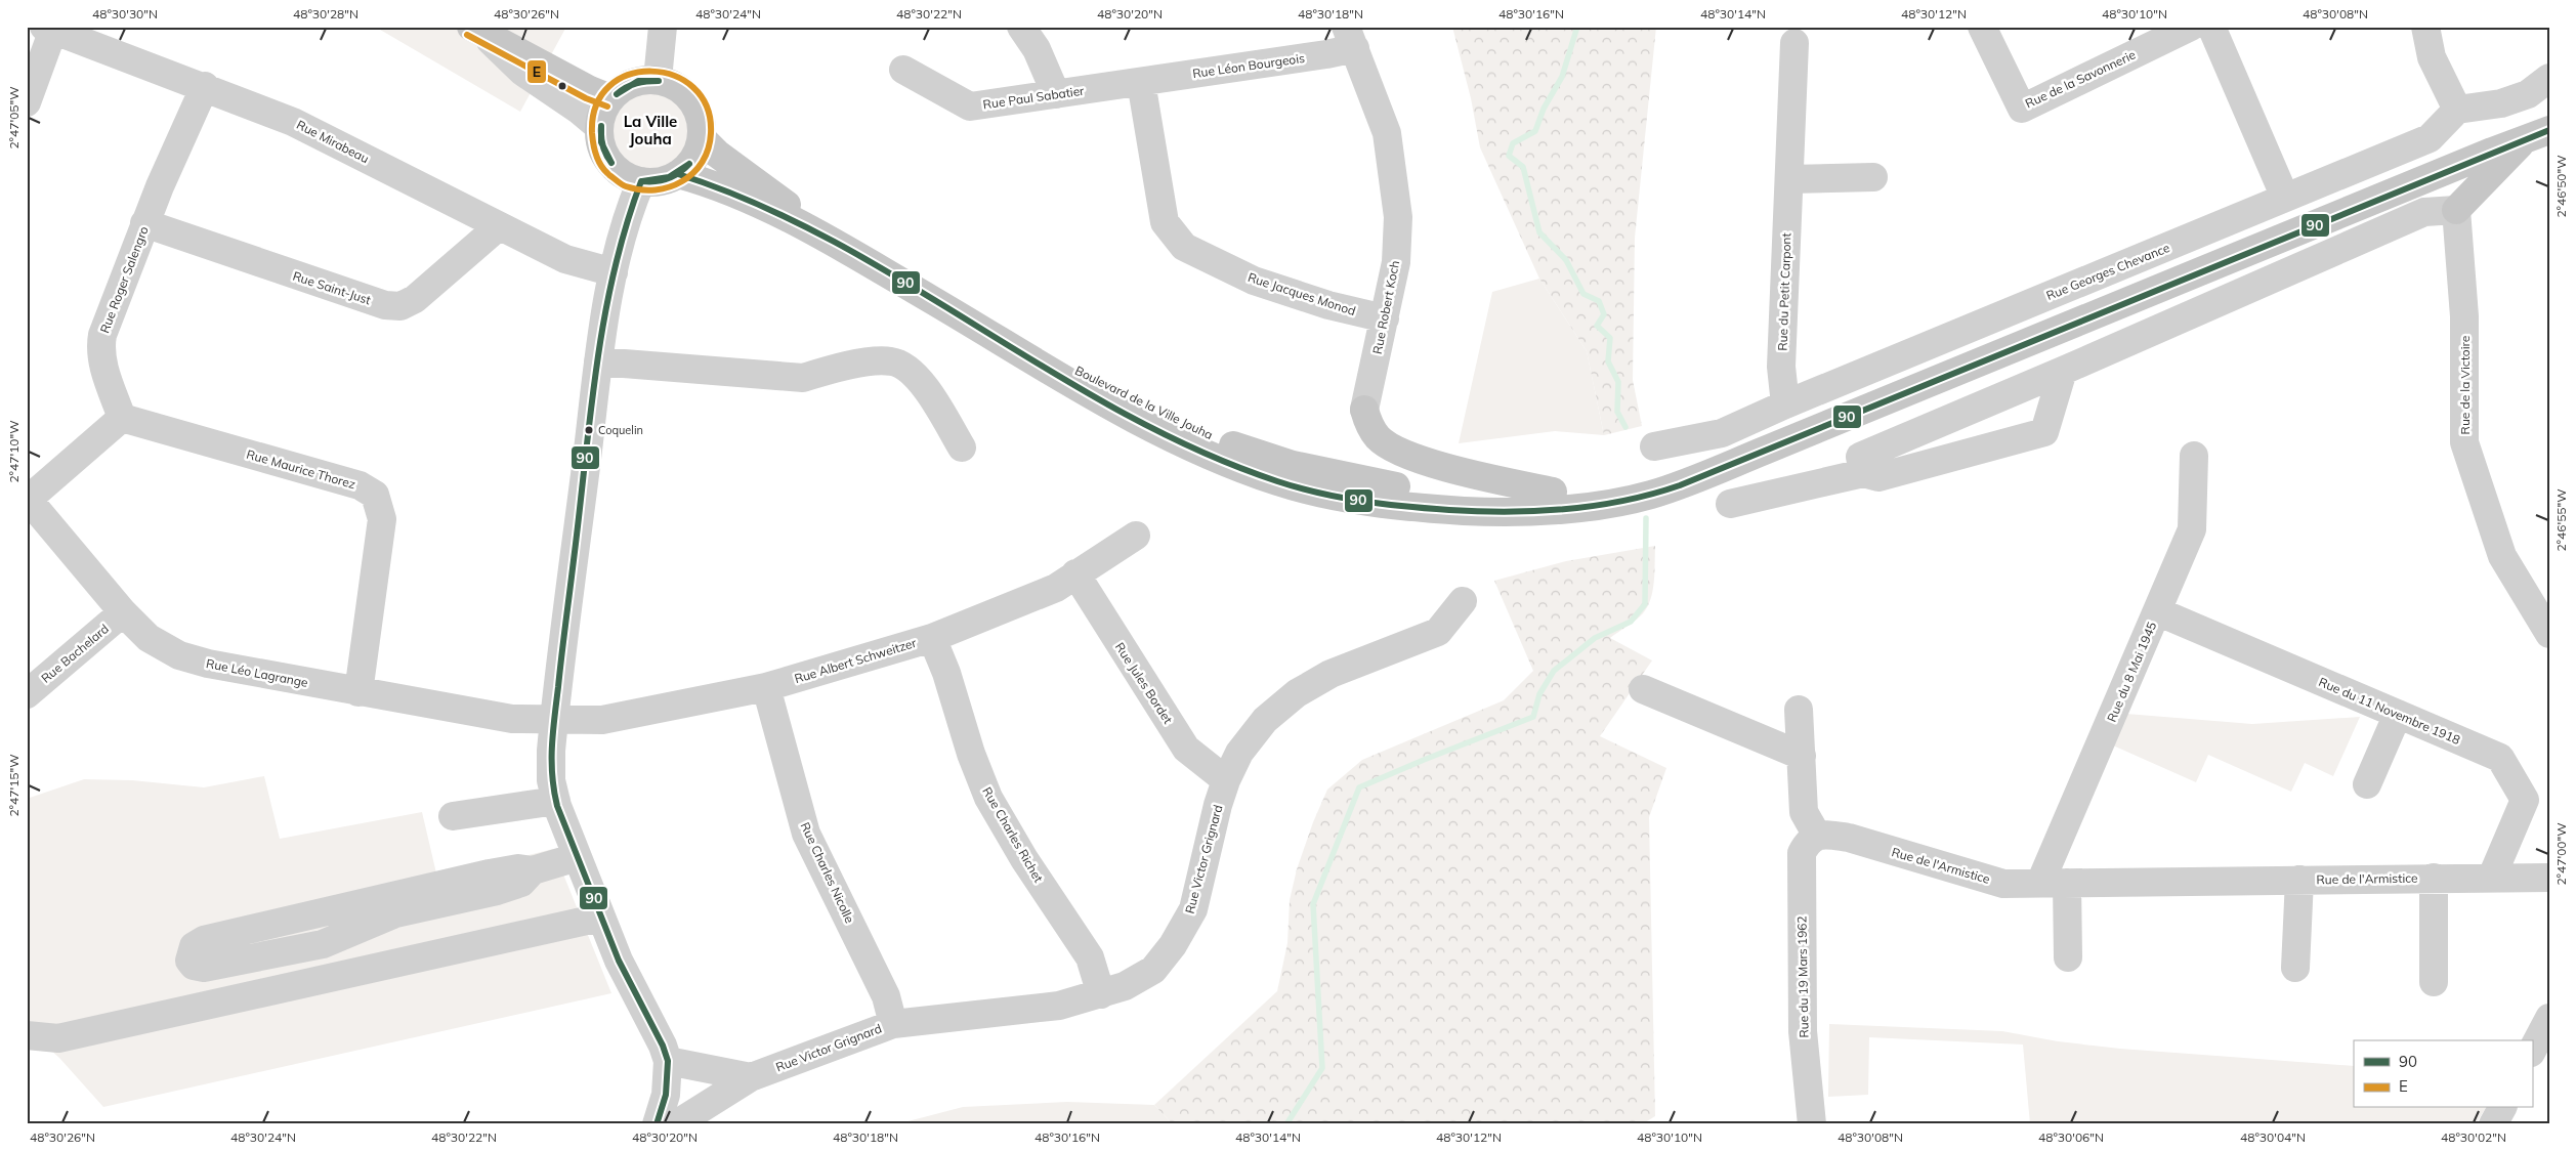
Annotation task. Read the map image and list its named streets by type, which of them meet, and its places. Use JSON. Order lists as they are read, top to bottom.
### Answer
{
  "streets": {
    "main road": ["Boulevard de la Ville Jouha"],
    "street": [
      "Rue Léon Bourgeois",
      "Rue de la Savonnerie",
      "Rue Paul Sabatier",
      "Rue Mirabeau",
      "Rue Georges Chevance",
      "Rue Roger Salengro",
      "Rue Saint-Just",
      "Rue du Petit Carpont",
      "Rue Jacques Monod",
      "Rue Robert Koch",
      "Rue de la Victoire",
      "Rue Maurice Thorez",
      "Rue Bachelard",
      "Rue Albert Schweitzer",
      "Rue du 8 Mai 1945",
      "Rue Léo Lagrange",
      "Rue Jules Bordet",
      "Rue du 11 Novembre 1918",
      "Rue Charles Richet",
      "Rue Victor Grignard",
      "Rue de l'Armistice",
      "Rue Charles Nicolle",
      "Rue du 19 Mars 1962"
    ]
  },
  "crossings": [
    ["Rue Léon Bourgeois", "Rue Paul Sabatier"],
    ["Rue Léon Bourgeois", "Rue Jacques Monod"],
    ["Rue Léon Bourgeois", "Rue Robert Koch"],
    ["Rue Paul Sabatier", "Rue Jacques Monod"],
    ["Rue Mirabeau", "Rue Roger Salengro"],
    ["Rue Mirabeau", "Rue Saint-Just"],
    ["Rue Georges Chevance", "Rue du Petit Carpont"],
    ["Rue Roger Salengro", "Rue Saint-Just"],
    ["Rue Roger Salengro", "Rue Maurice Thorez"],
    ["Rue Jacques Monod", "Rue Robert Koch"],
    ["Rue Maurice Thorez", "Rue Léo Lagrange"],
    ["Rue Bachelard", "Rue Léo Lagrange"],
    ["Rue Albert Schweitzer", "Rue Léo Lagrange"],
    ["Rue Albert Schweitzer", "Rue Jules Bordet"],
    ["Rue Albert Schweitzer", "Rue Charles Richet"],
    ["Rue Albert Schweitzer", "Rue Charles Nicolle"],
    ["Rue du 8 Mai 1945", "Rue du 11 Novembre 1918"],
    ["Rue du 8 Mai 1945", "Rue de l'Armistice"],
    ["Rue Jules Bordet", "Rue Victor Grignard"],
    ["Rue du 11 Novembre 1918", "Rue de l'Armistice"],
    ["Rue Charles Richet", "Rue Victor Grignard"],
    ["Rue Victor Grignard", "Rue Charles Nicolle"],
    ["Rue de l'Armistice", "Rue du 19 Mars 1962"]
  ],
  "districts": ["La Ville Jouha"],
  "places": ["Coquelin"],
  "lines": ["transit line E", "transit line 90"],
  "legend": ["90", "E"],
  "coordinates": [
    "48°30'30\"N",
    "48°30'28\"N",
    "48°30'26\"N",
    "48°30'24\"N",
    "48°30'22\"N",
    "48°30'20\"N",
    "48°30'18\"N",
    "48°30'16\"N",
    "48°30'14\"N",
    "48°30'12\"N",
    "48°30'10\"N",
    "48°30'08\"N",
    "2°47'05\"W",
    "2°46'50\"W",
    "2°47'10\"W",
    "2°46'55\"W",
    "2°47'15\"W",
    "2°47'00\"W",
    "48°30'06\"N",
    "48°30'04\"N",
    "48°30'02\"N"
  ]
}
